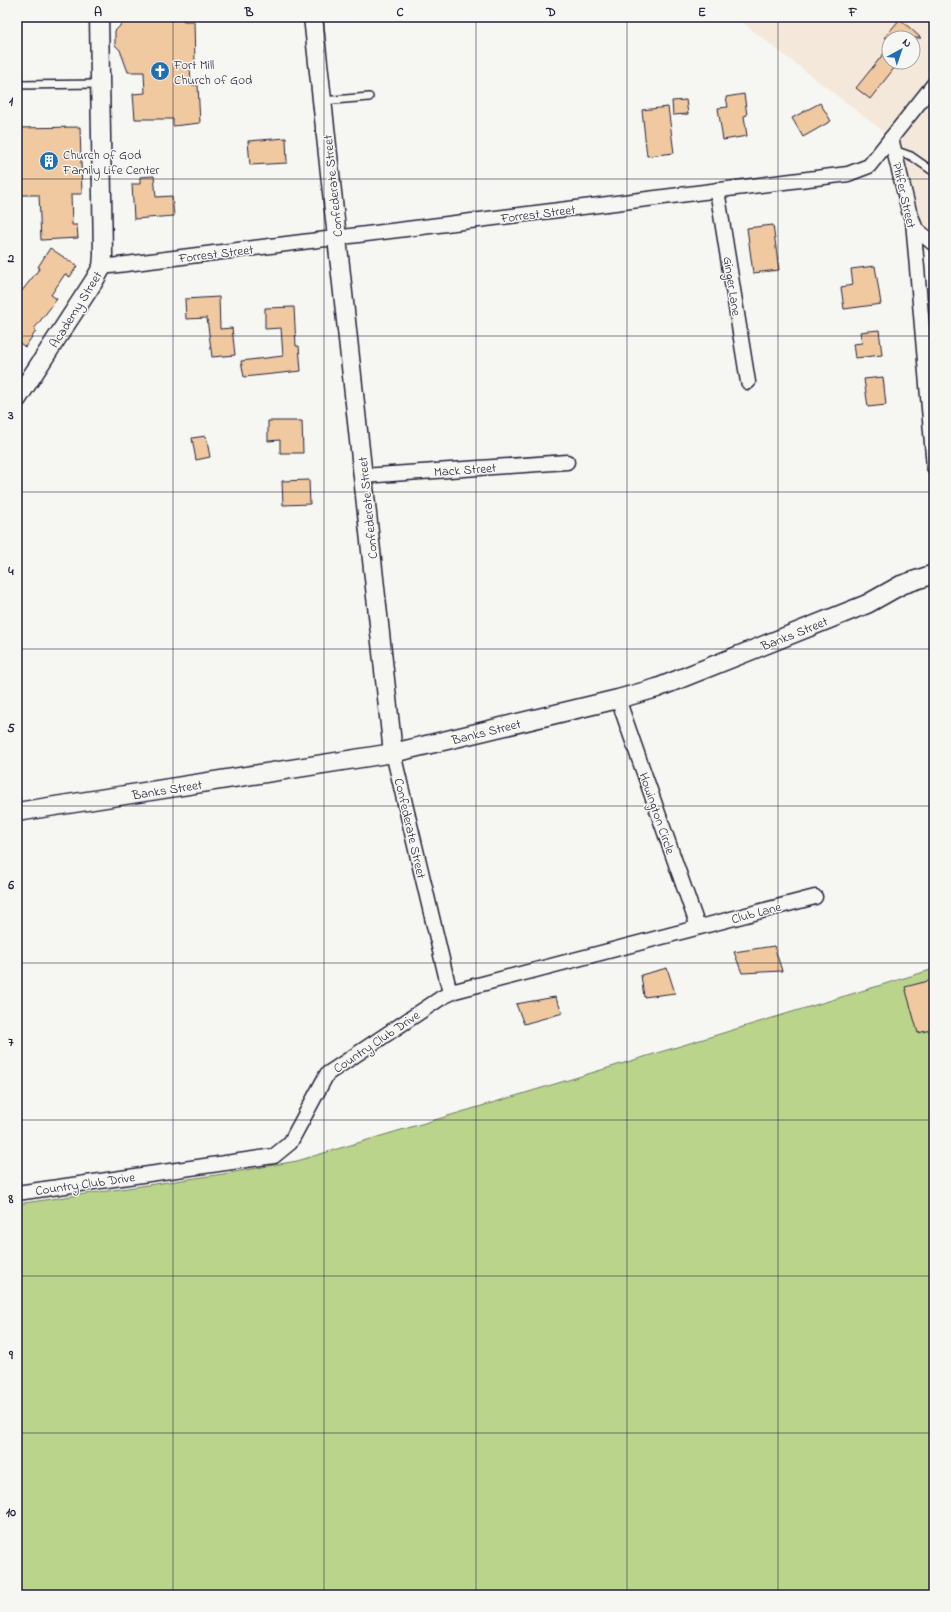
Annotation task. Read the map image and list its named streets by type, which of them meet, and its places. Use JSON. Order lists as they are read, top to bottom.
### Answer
{
  "streets": {
    "street": [
      "Confederate Street",
      "Phifer Street",
      "Forrest Street",
      "Ginger Lane",
      "Academy Street",
      "Mack Street",
      "Banks Street",
      "Howington Circle",
      "Club Lane",
      "Country Club Drive"
    ]
  },
  "crossings": [
    ["Confederate Street", "Forrest Street"],
    ["Confederate Street", "Mack Street"],
    ["Confederate Street", "Banks Street"],
    ["Confederate Street", "Country Club Drive"],
    ["Phifer Street", "Forrest Street"],
    ["Forrest Street", "Ginger Lane"],
    ["Forrest Street", "Academy Street"],
    ["Banks Street", "Howington Circle"],
    ["Howington Circle", "Club Lane"],
    ["Howington Circle", "Country Club Drive"],
    ["Club Lane", "Country Club Drive"]
  ],
  "places": {
    "church": ["Fort Mill Church of God"],
    "building": ["Church of God Family Life Center"]
  },
  "north": "top right",
  "grid": {
    "columns": [
      "A",
      "B",
      "C",
      "D",
      "E",
      "F"
    ],
    "rows": [
      "1",
      "2",
      "3",
      "4",
      "5",
      "6",
      "7",
      "8",
      "9",
      "10"
    ]
  }
}
